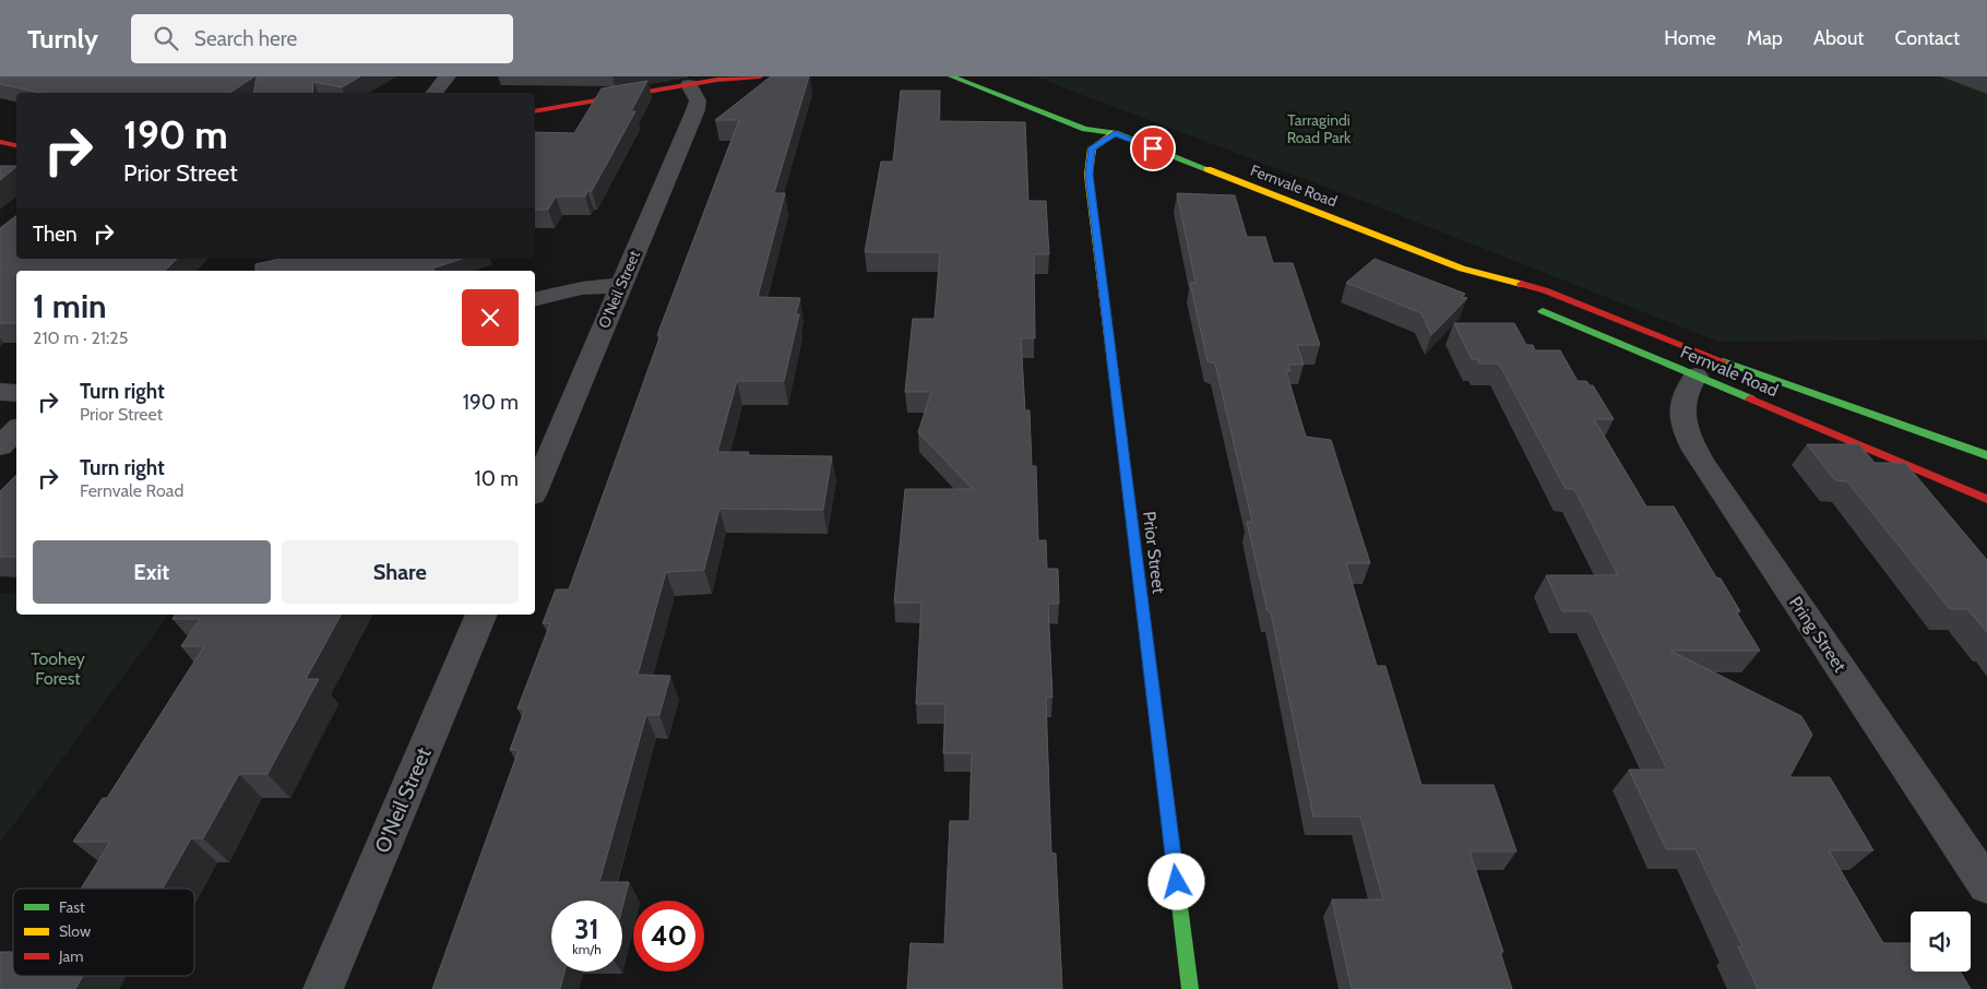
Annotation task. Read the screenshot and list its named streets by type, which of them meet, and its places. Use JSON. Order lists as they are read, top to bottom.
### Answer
{
  "streets": {
    "street": [
      "Fernvale Road",
      "O'Neil Street",
      "Prior Street",
      "Pring Street"
    ]
  },
  "crossings": [
    ["Fernvale Road", "Prior Street"],
    ["Fernvale Road", "Pring Street"]
  ],
  "parks": ["Tarragindi Road Park", "Toohey Forest"],
  "legend": ["Fast", "Slow", "Jam"],
  "page": {
    "header": "Turnly",
    "search": "Search here",
    "nav": [
      "Home",
      "Map",
      "About",
      "Contact"
    ],
    "turn": ["190 m", "Prior Street"],
    "then": "Then",
    "heading": ["1 min", "210 m · 21:25"],
    "list": [
      {
        "name": "Turn right",
        "note": "Prior Street",
        "value": "190 m"
      },
      {
        "name": "Turn right",
        "note": "Fernvale Road",
        "value": "10 m"
      }
    ],
    "buttons": ["Exit", "Share"],
    "speed": "31 km/h",
    "limit": "40"
  }
}
